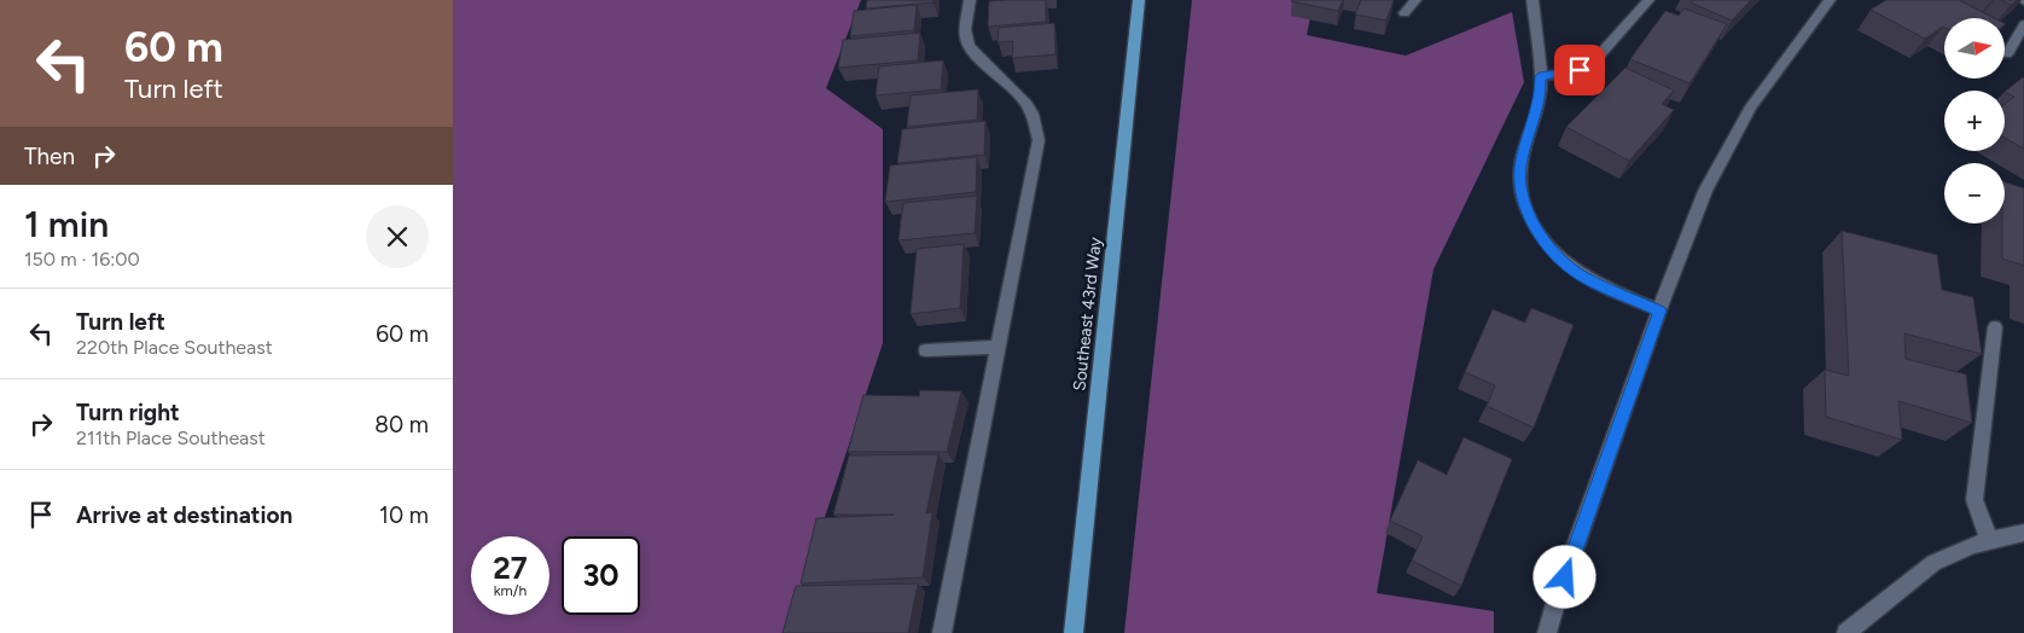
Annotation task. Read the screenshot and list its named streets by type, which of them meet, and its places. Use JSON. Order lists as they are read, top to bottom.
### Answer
{
  "streets": {
    "main road": ["Southeast 43rd Way"]
  },
  "north": "right",
  "page": {
    "turn": ["60 m", "Turn left"],
    "map_buttons": ["+", "−"],
    "then": "Then",
    "heading": ["1 min", "150 m · 16:00"],
    "list": [
      {
        "name": "Turn left",
        "note": "220th Place Southeast",
        "value": "60 m"
      },
      {
        "name": "Turn right",
        "note": "211th Place Southeast",
        "value": "80 m"
      },
      {
        "name": "Arrive at destination",
        "value": "10 m"
      }
    ],
    "speed": "27 km/h",
    "limit": "30"
  }
}
